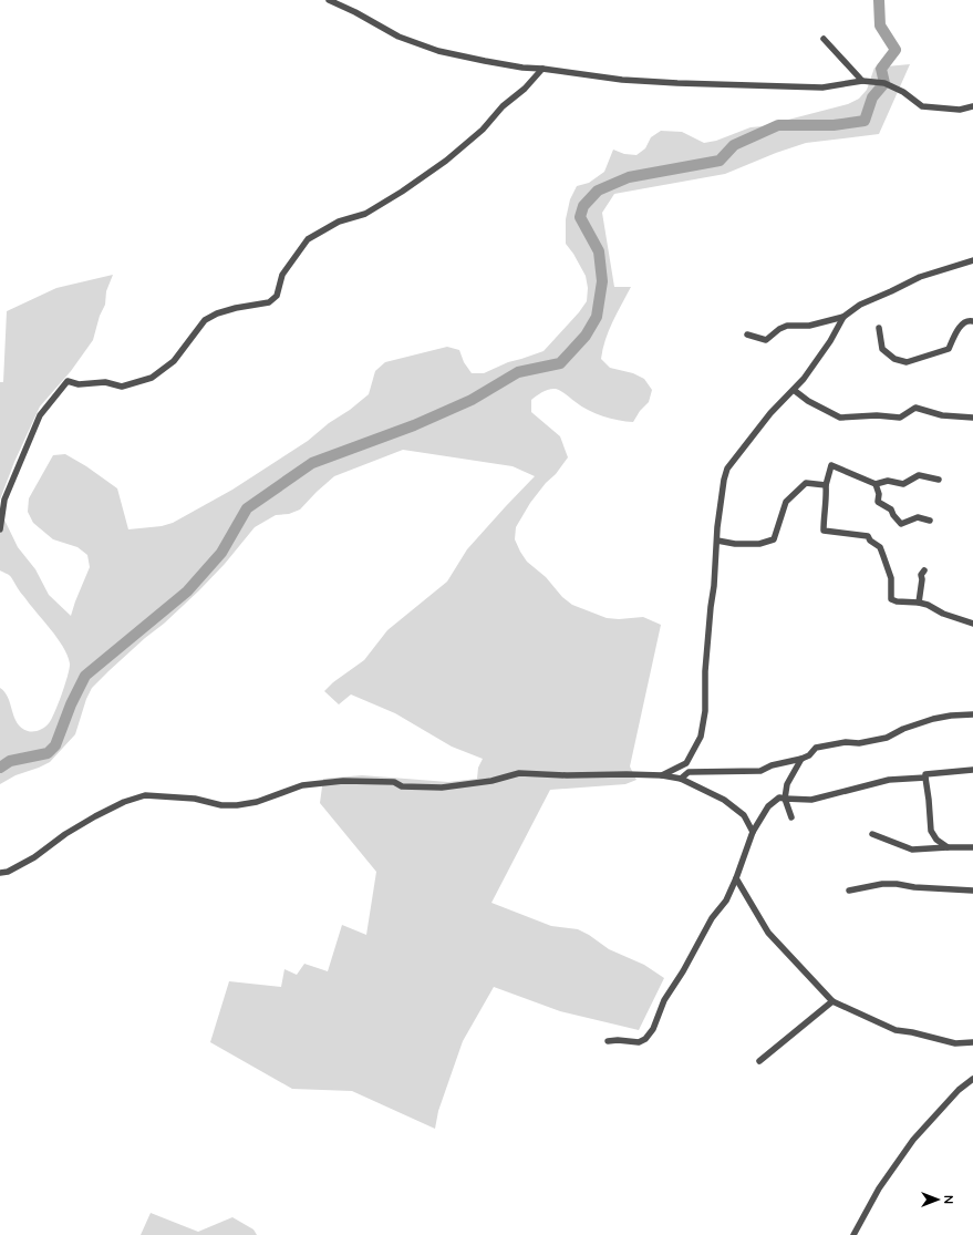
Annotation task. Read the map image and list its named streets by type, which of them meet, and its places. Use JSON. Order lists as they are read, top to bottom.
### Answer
{
  "north": "right"
}
